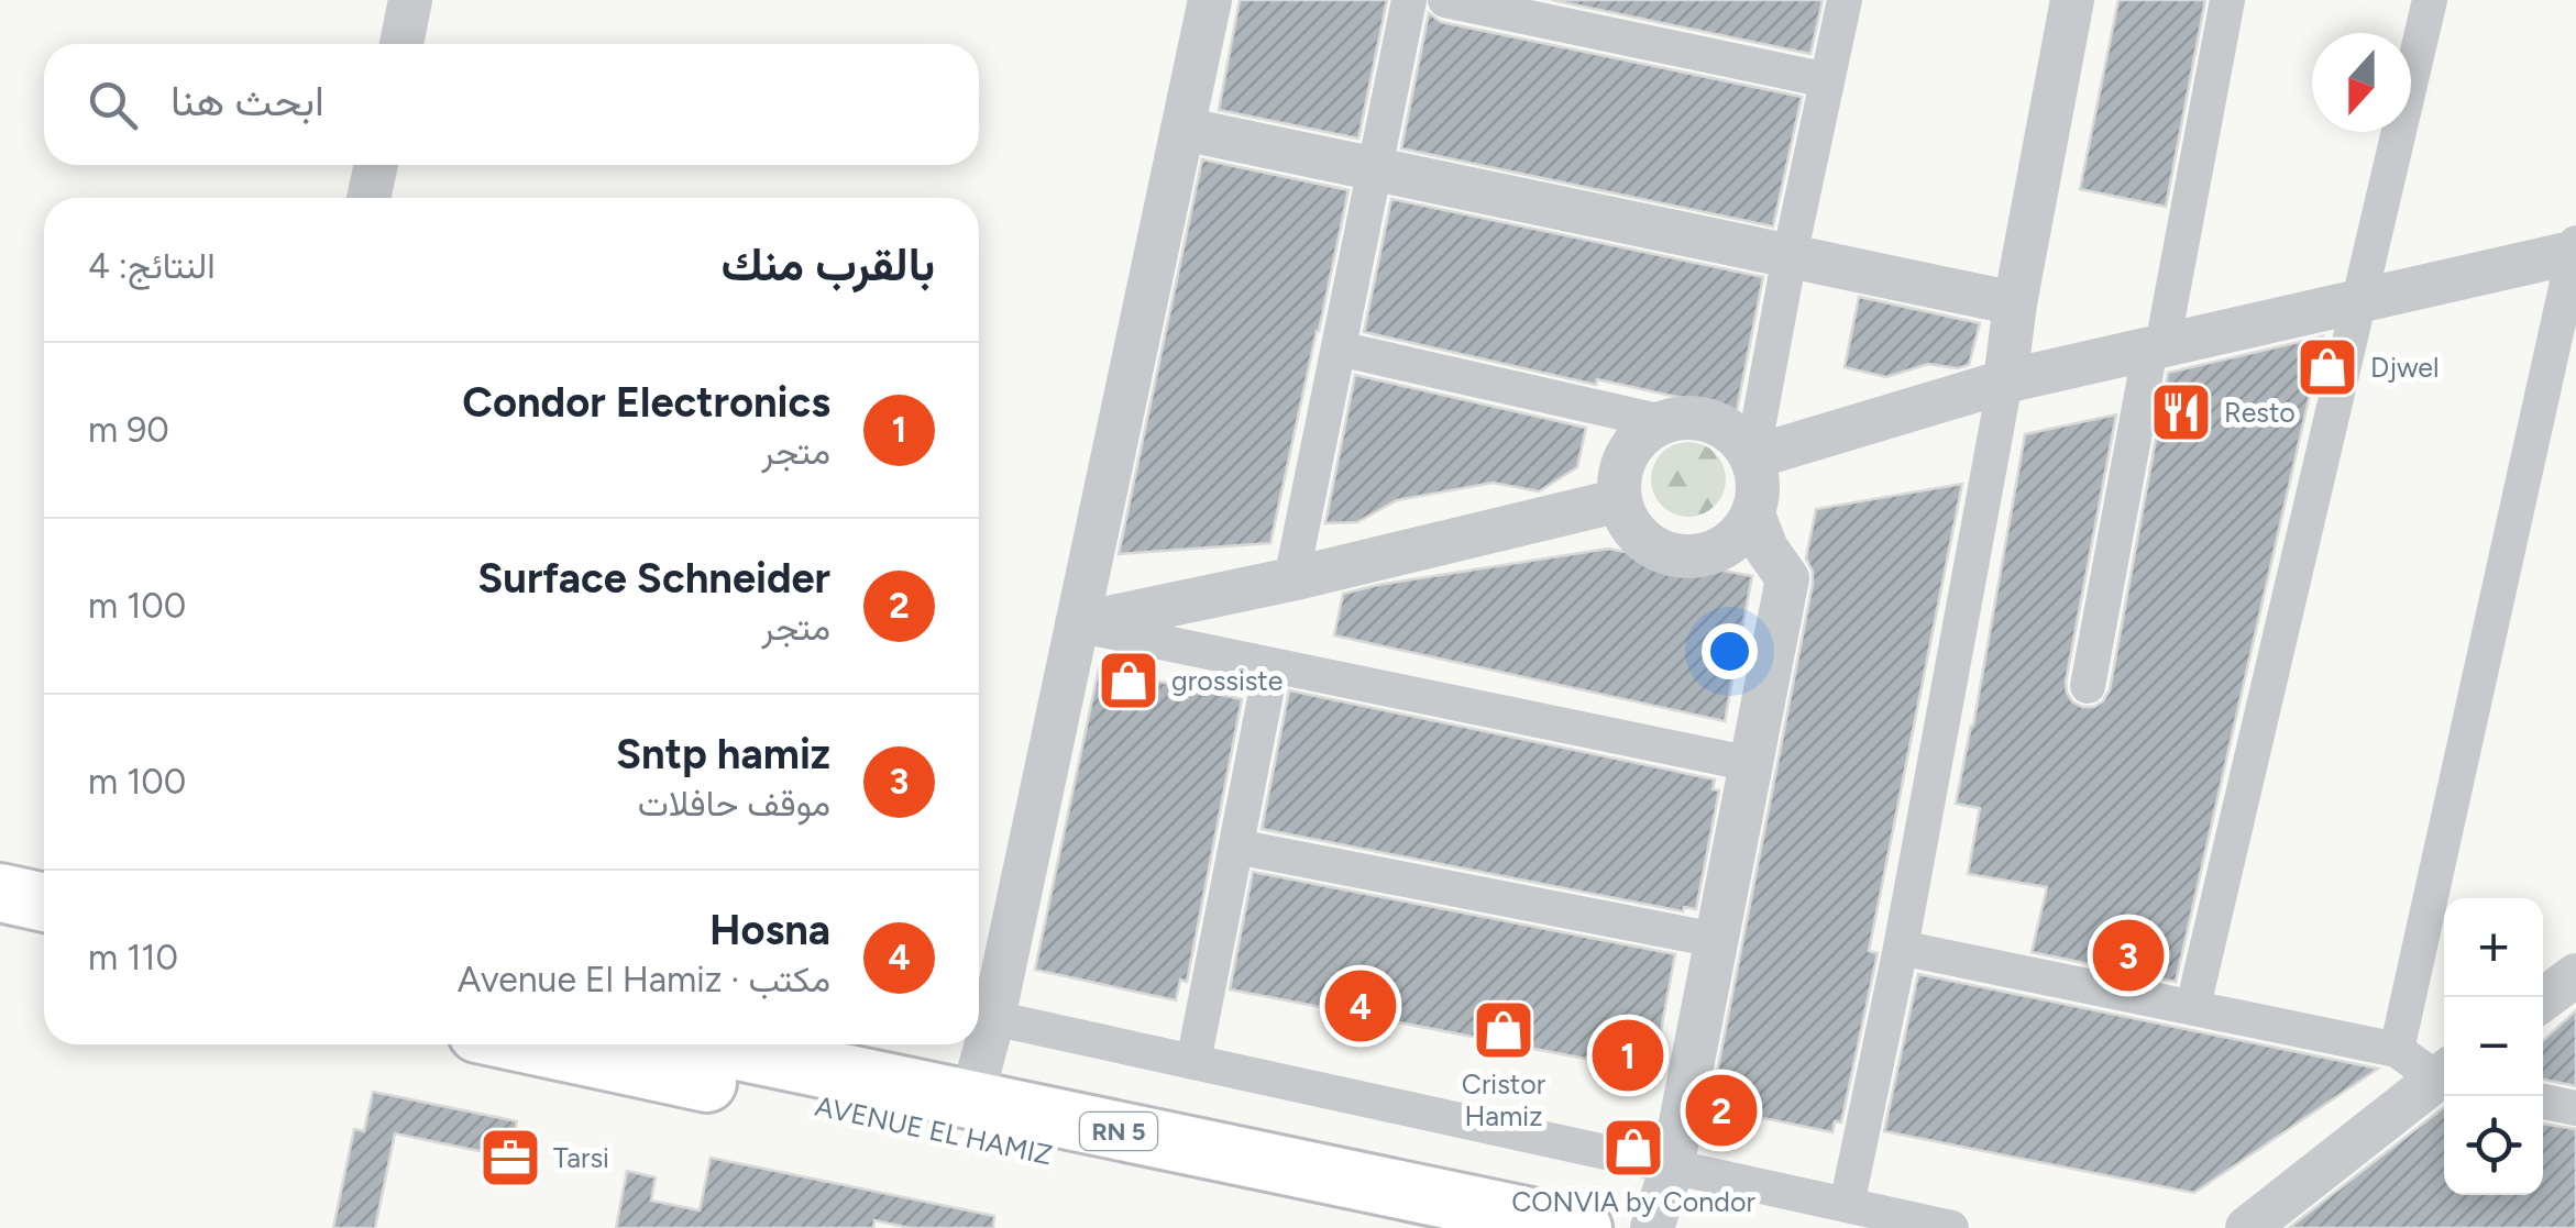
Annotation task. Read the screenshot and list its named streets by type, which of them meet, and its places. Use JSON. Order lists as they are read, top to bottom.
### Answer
{
  "streets": {
    "highway": ["AVENUE EL HAMIZ", "RN 5"]
  },
  "places": {
    "shop": [
      "Djwel",
      "grossiste",
      "Cristor Hamiz",
      "CONVIA by Condor"
    ],
    "restaurant": ["Resto"],
    "office": ["Tarsi"]
  },
  "north": "bottom",
  "page": {
    "search": "ابحث هنا",
    "heading": ["بالقرب منك", "النتائج: 4"],
    "list": [
      {
        "mark": "1",
        "name": "Condor Electronics",
        "note": "متجر",
        "value": "90 m"
      },
      {
        "mark": "2",
        "name": "Surface Schneider",
        "note": "متجر",
        "value": "100 m"
      },
      {
        "mark": "3",
        "name": "Sntp hamiz",
        "note": "موقف حافلات",
        "value": "100 m"
      },
      {
        "mark": "4",
        "name": "Hosna",
        "note": "مكتب · Avenue El Hamiz",
        "value": "110 m"
      }
    ],
    "map_buttons": ["+", "−"],
    "pins": [
      "3",
      "4",
      "1",
      "2"
    ]
  }
}
